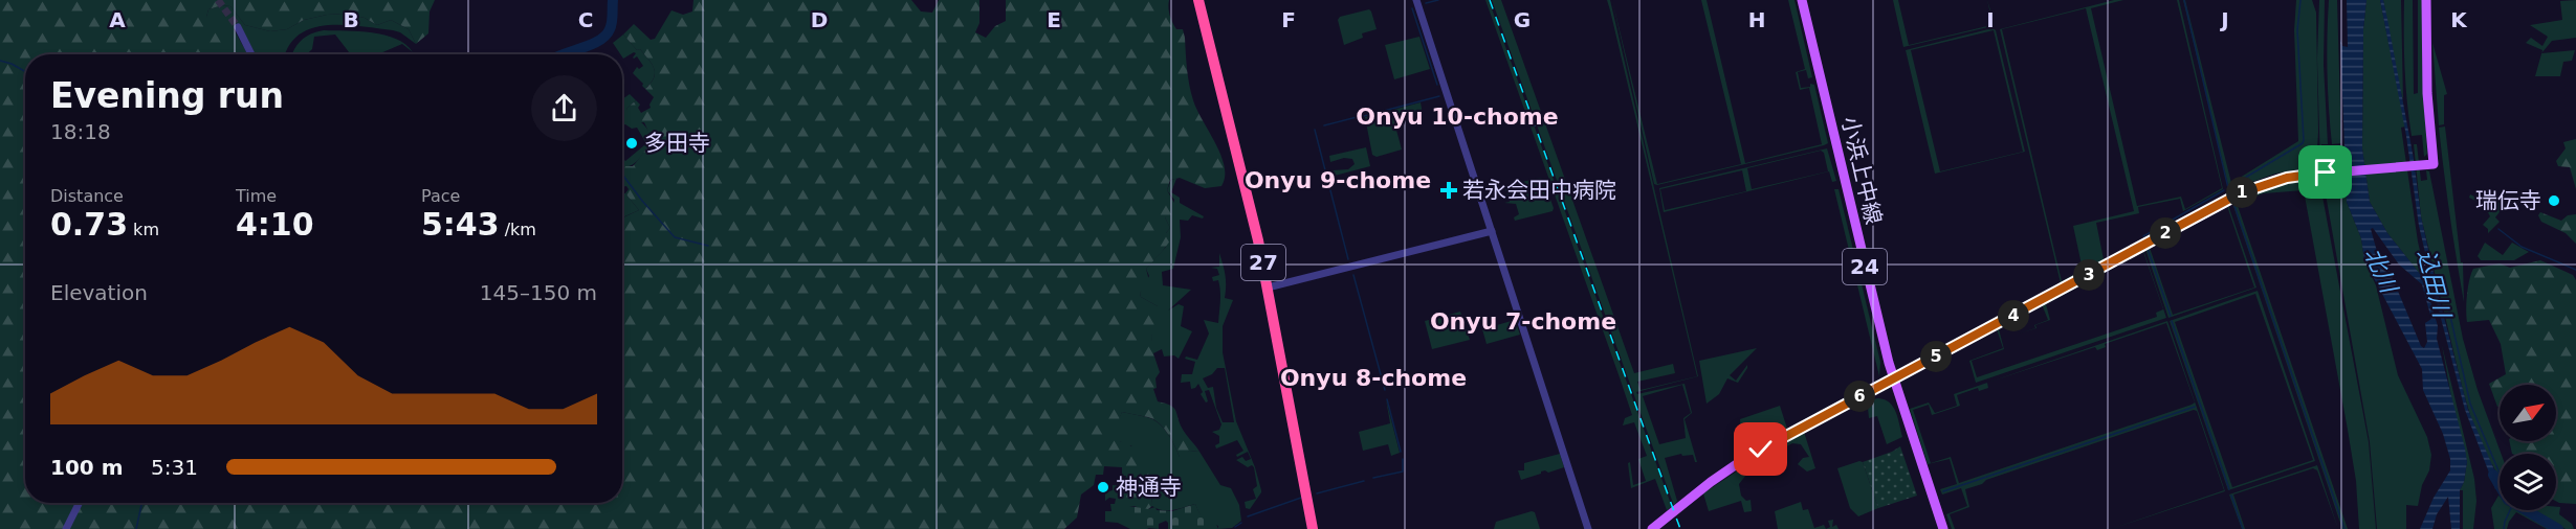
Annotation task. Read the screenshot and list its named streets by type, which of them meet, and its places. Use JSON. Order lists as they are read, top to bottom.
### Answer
{
  "streets": {
    "highway": ["27"],
    "main road": ["小浜上中線", "24"]
  },
  "districts": [
    "Onyu 10-chome",
    "Onyu 9-chome",
    "Onyu 7-chome",
    "Onyu 8-chome"
  ],
  "water": ["北川", "込田川"],
  "places": {
    "other": ["多田寺", "瑞伝寺", "神通寺"],
    "health": ["若永会田中病院"]
  },
  "north": "top right",
  "page": {
    "heading": ["Evening run", "18:18"],
    "stats": [
      ["Distance", "0.73 km"],
      ["Time", "4:10"],
      ["Pace", "5:43 /km"]
    ],
    "pins": [
      "1",
      "2",
      "3",
      "4",
      "5",
      "6"
    ],
    "chart": ["Elevation", "145–150 m"],
    "list": [
      {
        "name": "100 m",
        "note": "5:31"
      }
    ]
  },
  "grid": {
    "columns": [
      "A",
      "B",
      "C",
      "D",
      "E",
      "F",
      "G",
      "H",
      "I",
      "J",
      "K"
    ]
  }
}
